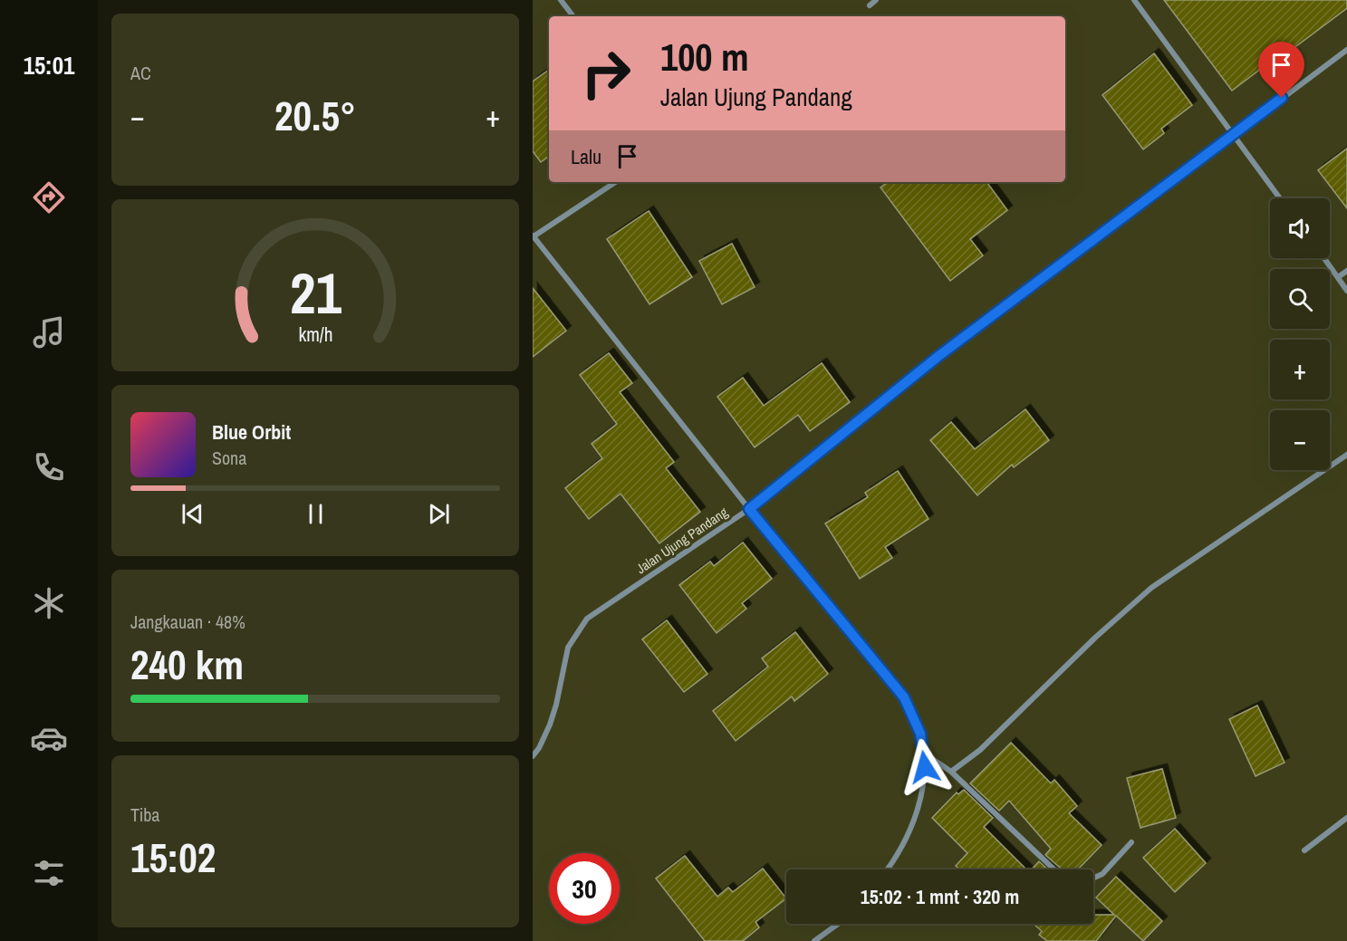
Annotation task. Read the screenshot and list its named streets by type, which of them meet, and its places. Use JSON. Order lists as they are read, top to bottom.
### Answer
{
  "streets": {
    "street": ["Jalan Ujung Pandang"]
  },
  "page": {
    "tabs": "15:01",
    "tile": [
      "AC",
      ["Jangkauan · 48%", "240 km"],
      ["Tiba", "15:02"]
    ],
    "turn": ["100 m", "Jalan Ujung Pandang"],
    "heat": ["−", "20.5°", "+"],
    "then": "Lalu",
    "map_buttons": ["+", "−"],
    "song": ["Blue Orbit", "Sona"],
    "limit": "30",
    "trip": "15:02 · 1 mnt · 320 m",
    "gauge": ["21", "km/h"]
  }
}
